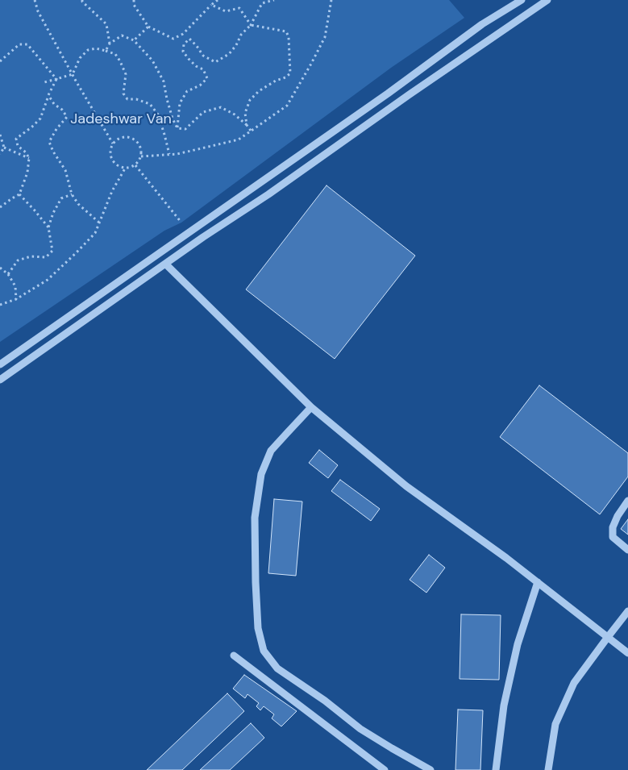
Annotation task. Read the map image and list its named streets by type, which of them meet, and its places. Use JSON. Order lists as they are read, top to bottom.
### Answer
{
  "parks": ["Jadeshwar Van"]
}
